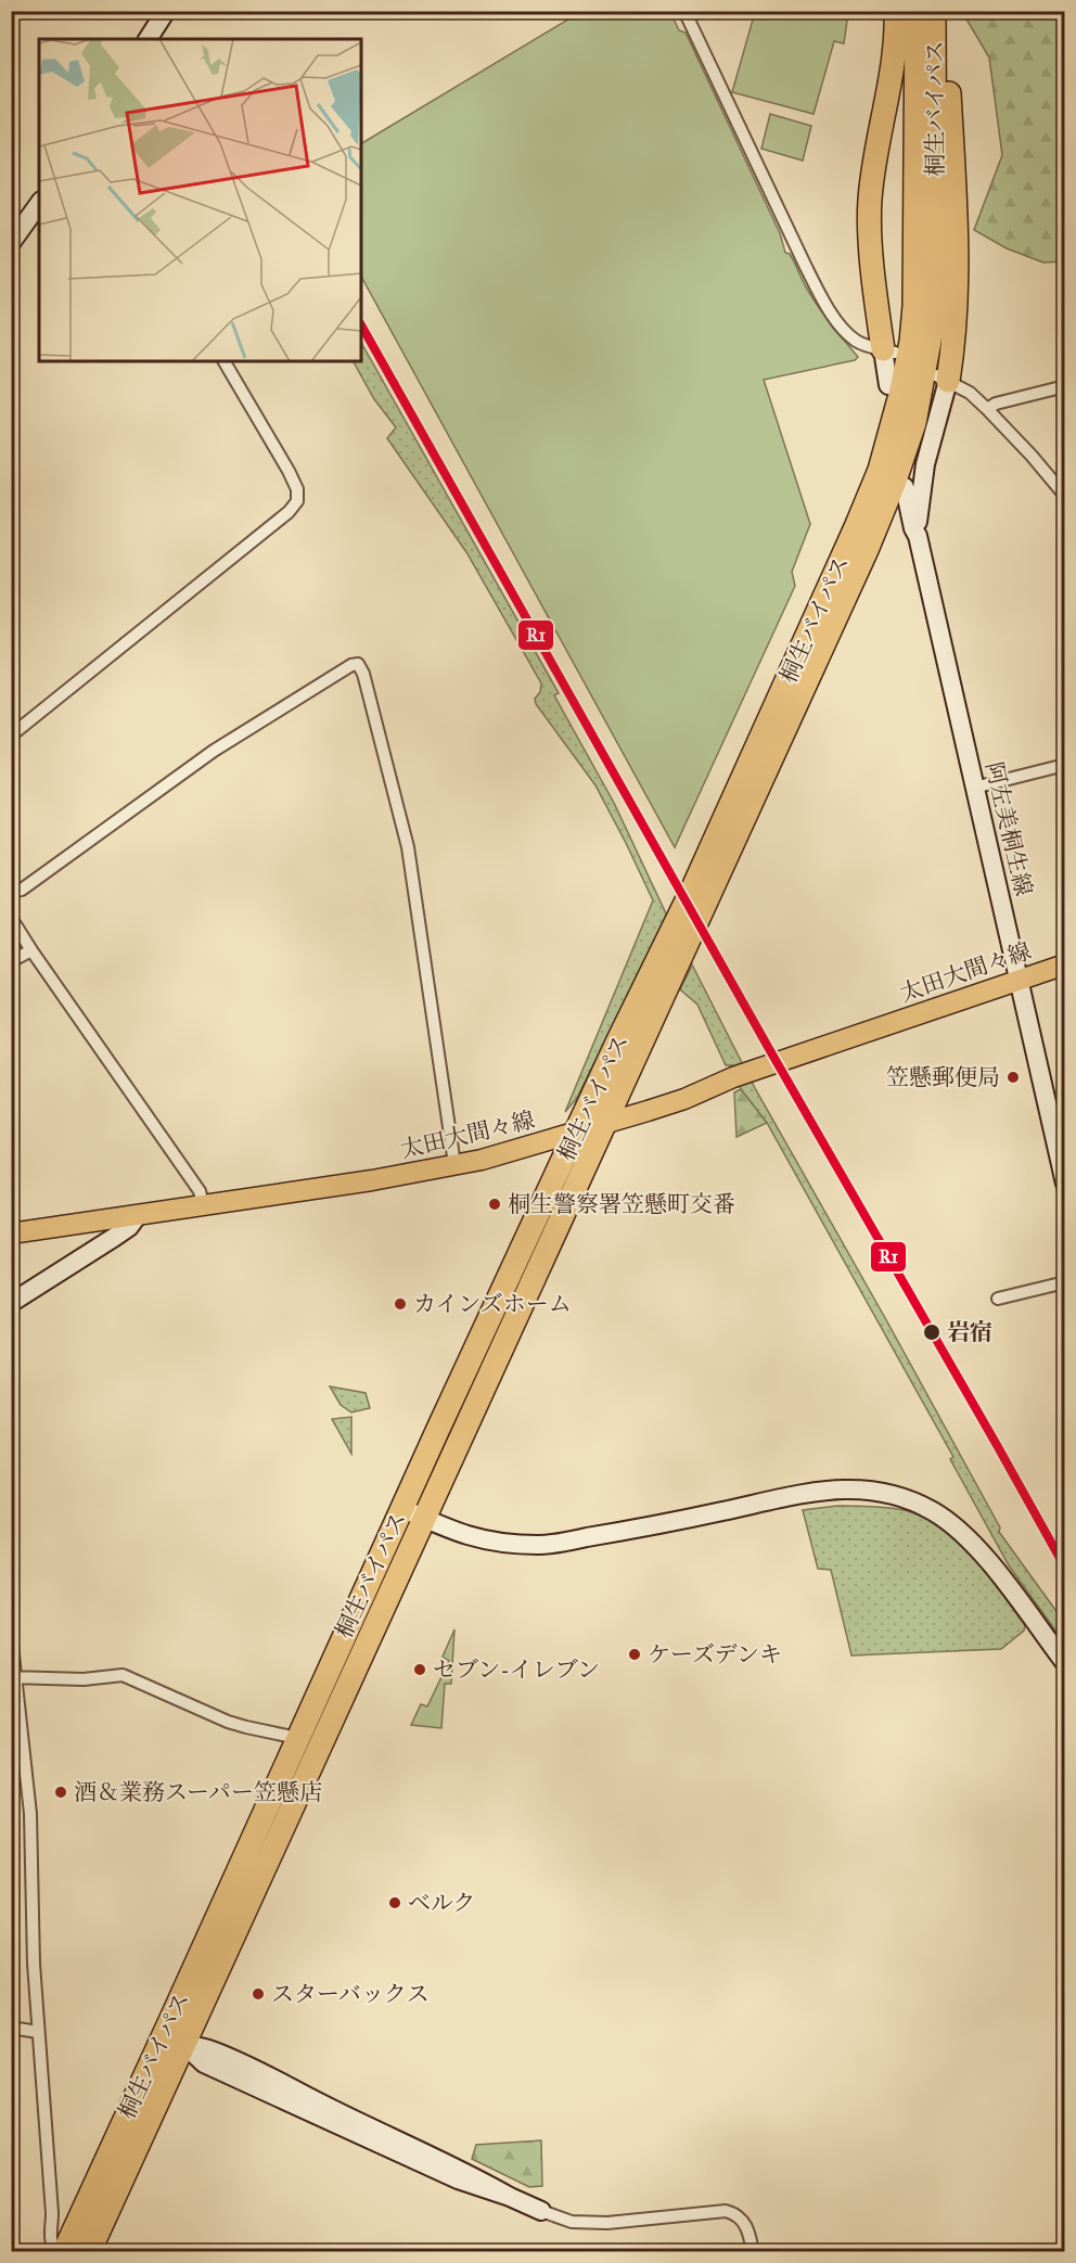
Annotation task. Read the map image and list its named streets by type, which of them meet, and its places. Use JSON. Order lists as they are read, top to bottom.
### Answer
{
  "streets": {
    "highway": ["桐生バイパス"],
    "main road": ["太田大間々線"],
    "street": ["阿左美桐生線"]
  },
  "crossings": [
    ["桐生バイパス", "太田大間々線"],
    ["阿左美桐生線", "太田大間々線"]
  ],
  "places": [
    "笠懸郵便局",
    "桐生警察署笠懸町交番",
    "カインズホーム",
    "岩宿",
    "ケーズデンキ",
    "セブン-イレブン",
    "酒＆業務スーパー笠懸店",
    "ベルク",
    "スターバックス"
  ],
  "lines": ["transit line R1"]
}
